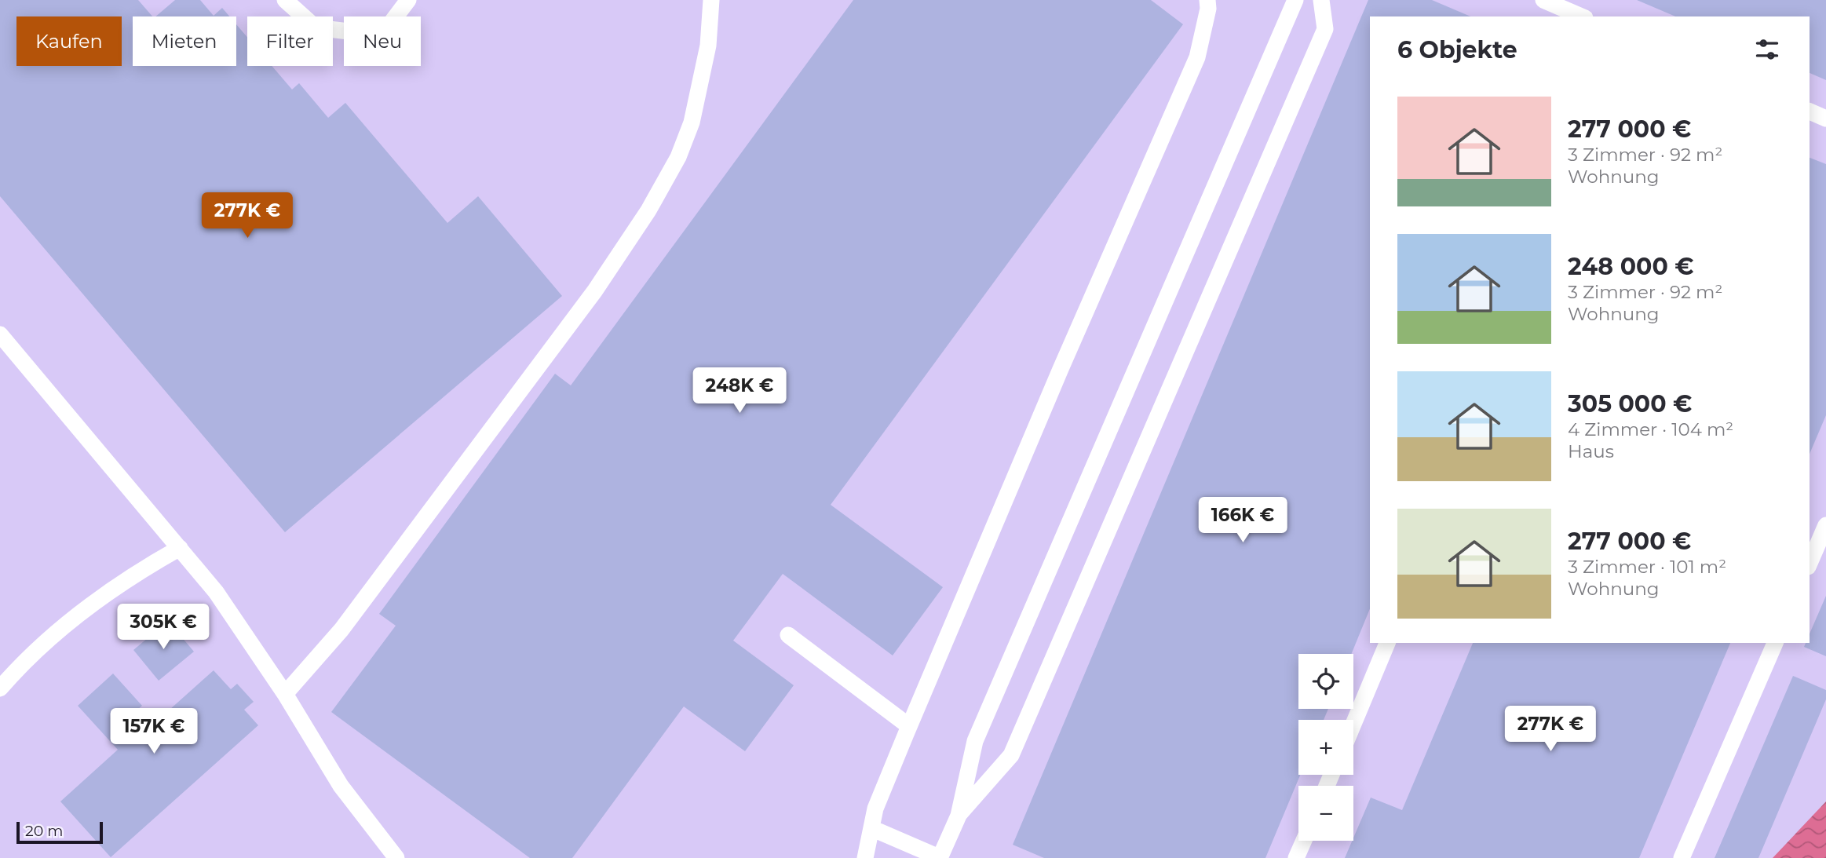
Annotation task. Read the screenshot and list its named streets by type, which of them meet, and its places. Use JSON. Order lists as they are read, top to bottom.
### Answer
{
  "scale_bar": "20 m",
  "page": {
    "chip": [
      "Kaufen",
      "Mieten",
      "Filter",
      "Neu"
    ],
    "heading": "6 Objekte",
    "list": [
      {
        "name": "277 000 €",
        "note": "3 Zimmer · 92 m² · Wohnung"
      },
      {
        "name": "248 000 €",
        "note": "3 Zimmer · 92 m² · Wohnung"
      },
      {
        "name": "305 000 €",
        "note": "4 Zimmer · 104 m² · Haus"
      },
      {
        "name": "277 000 €",
        "note": "3 Zimmer · 101 m² · Wohnung"
      }
    ],
    "price": [
      "277K €",
      "248K €",
      "166K €",
      "305K €",
      "277K €",
      "157K €"
    ],
    "map_buttons": ["+", "−"],
    "scale": "20 m"
  }
}
